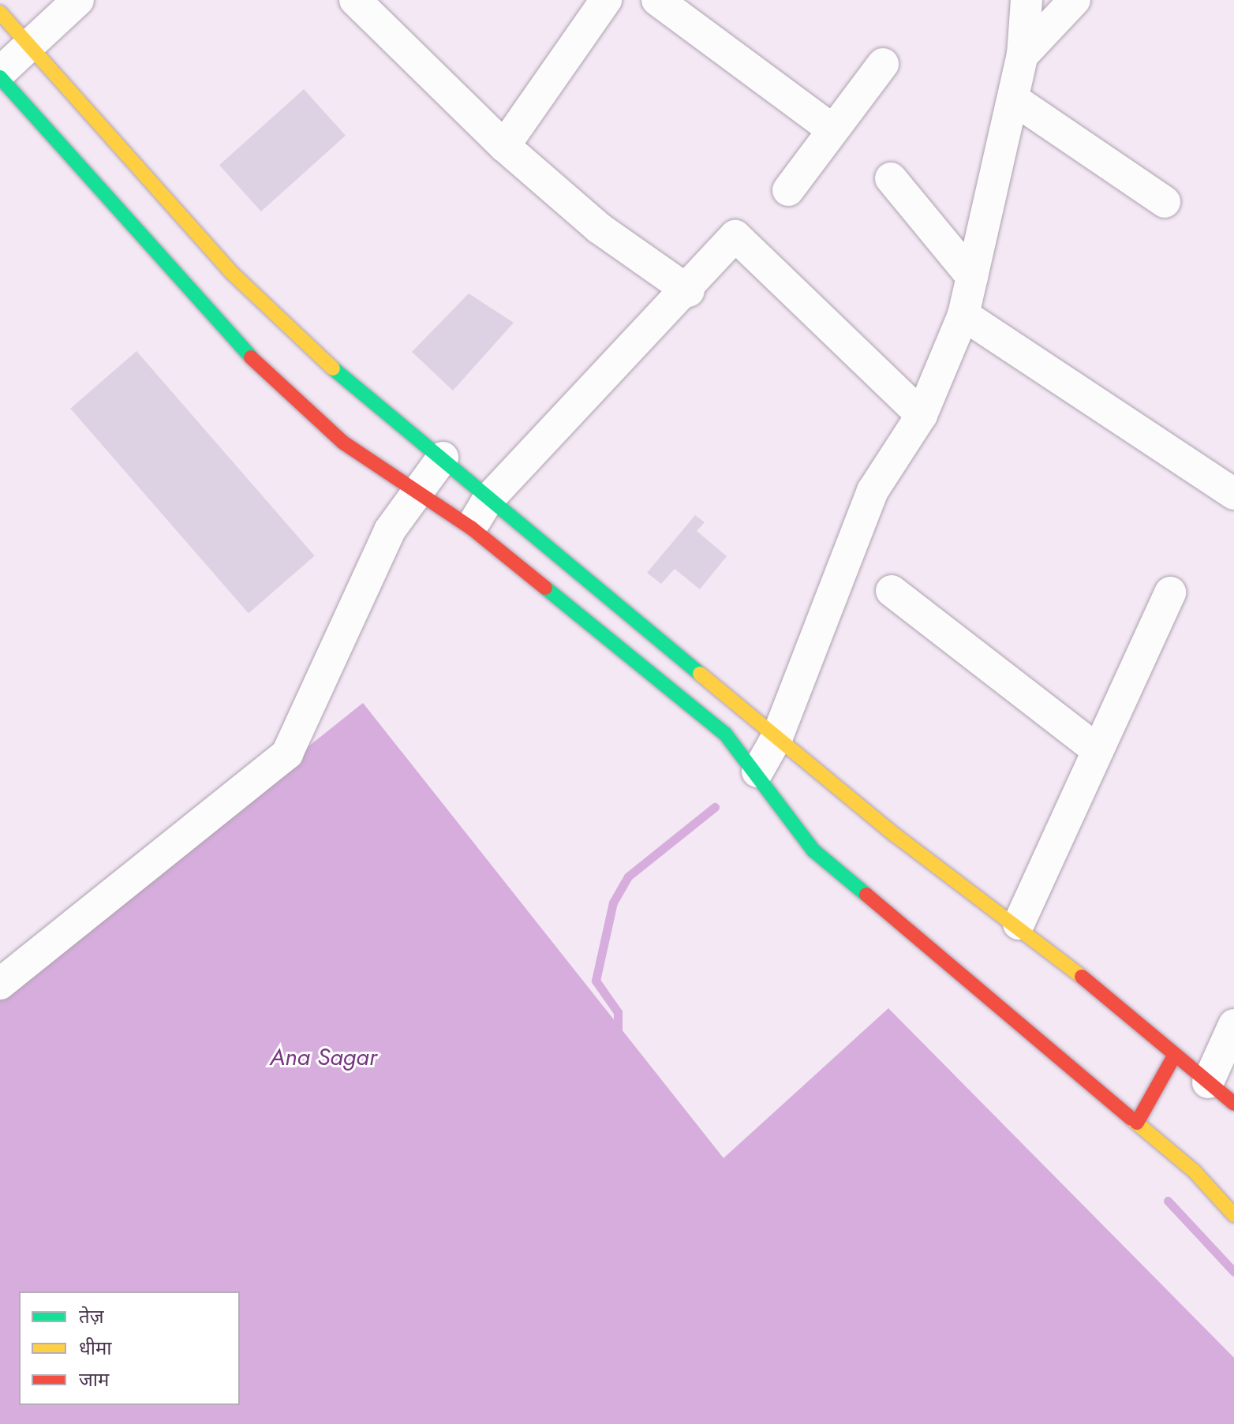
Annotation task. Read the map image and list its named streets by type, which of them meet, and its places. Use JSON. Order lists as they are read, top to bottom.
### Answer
{
  "water": ["Ana Sagar"],
  "legend": ["तेज़", "धीमा", "जाम"]
}
